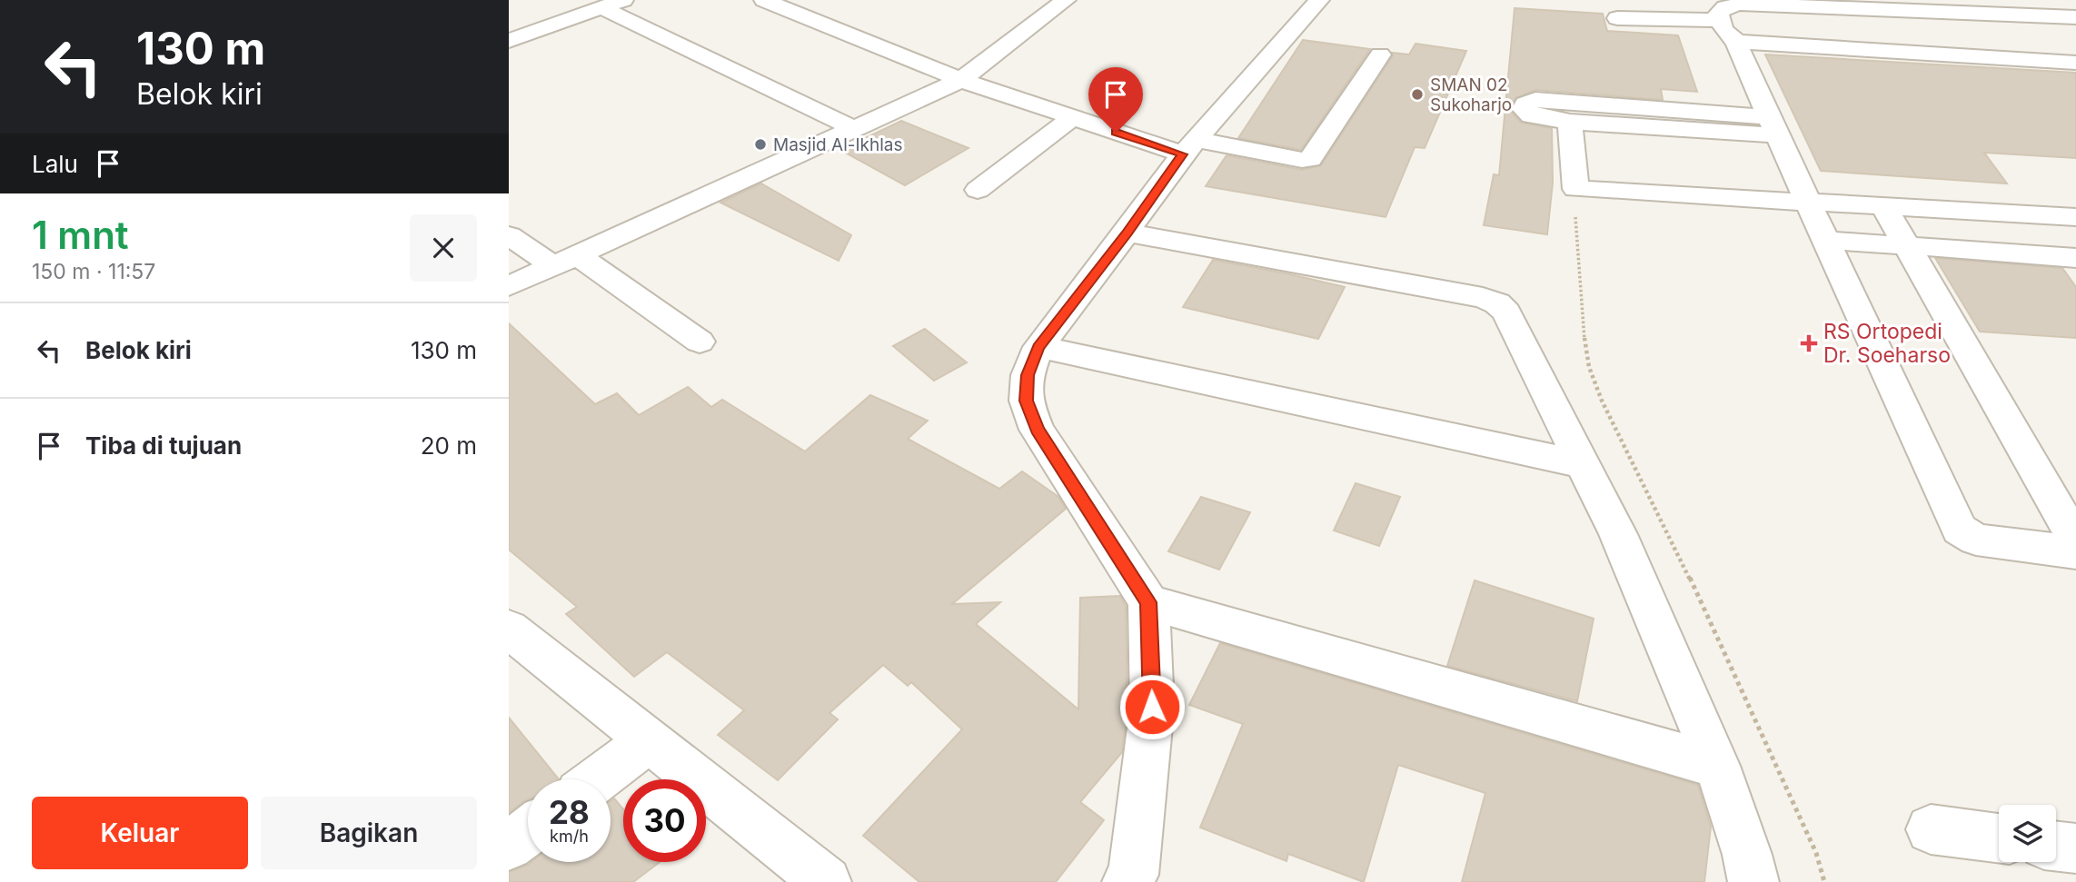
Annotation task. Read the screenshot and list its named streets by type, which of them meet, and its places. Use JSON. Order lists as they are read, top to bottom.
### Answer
{
  "places": {
    "other": ["SMAN 02 Sukoharjo", "Masjid Al-Ikhlas"],
    "health": ["RS Ortopedi Dr. Soeharso"]
  },
  "page": {
    "turn": ["130 m", "Belok kiri"],
    "then": "Lalu",
    "heading": ["1 mnt", "150 m · 11:57"],
    "list": [
      {
        "name": "Belok kiri",
        "value": "130 m"
      },
      {
        "name": "Tiba di tujuan",
        "value": "20 m"
      }
    ],
    "speed": "28 km/h",
    "limit": "30",
    "buttons": ["Keluar", "Bagikan"]
  }
}
